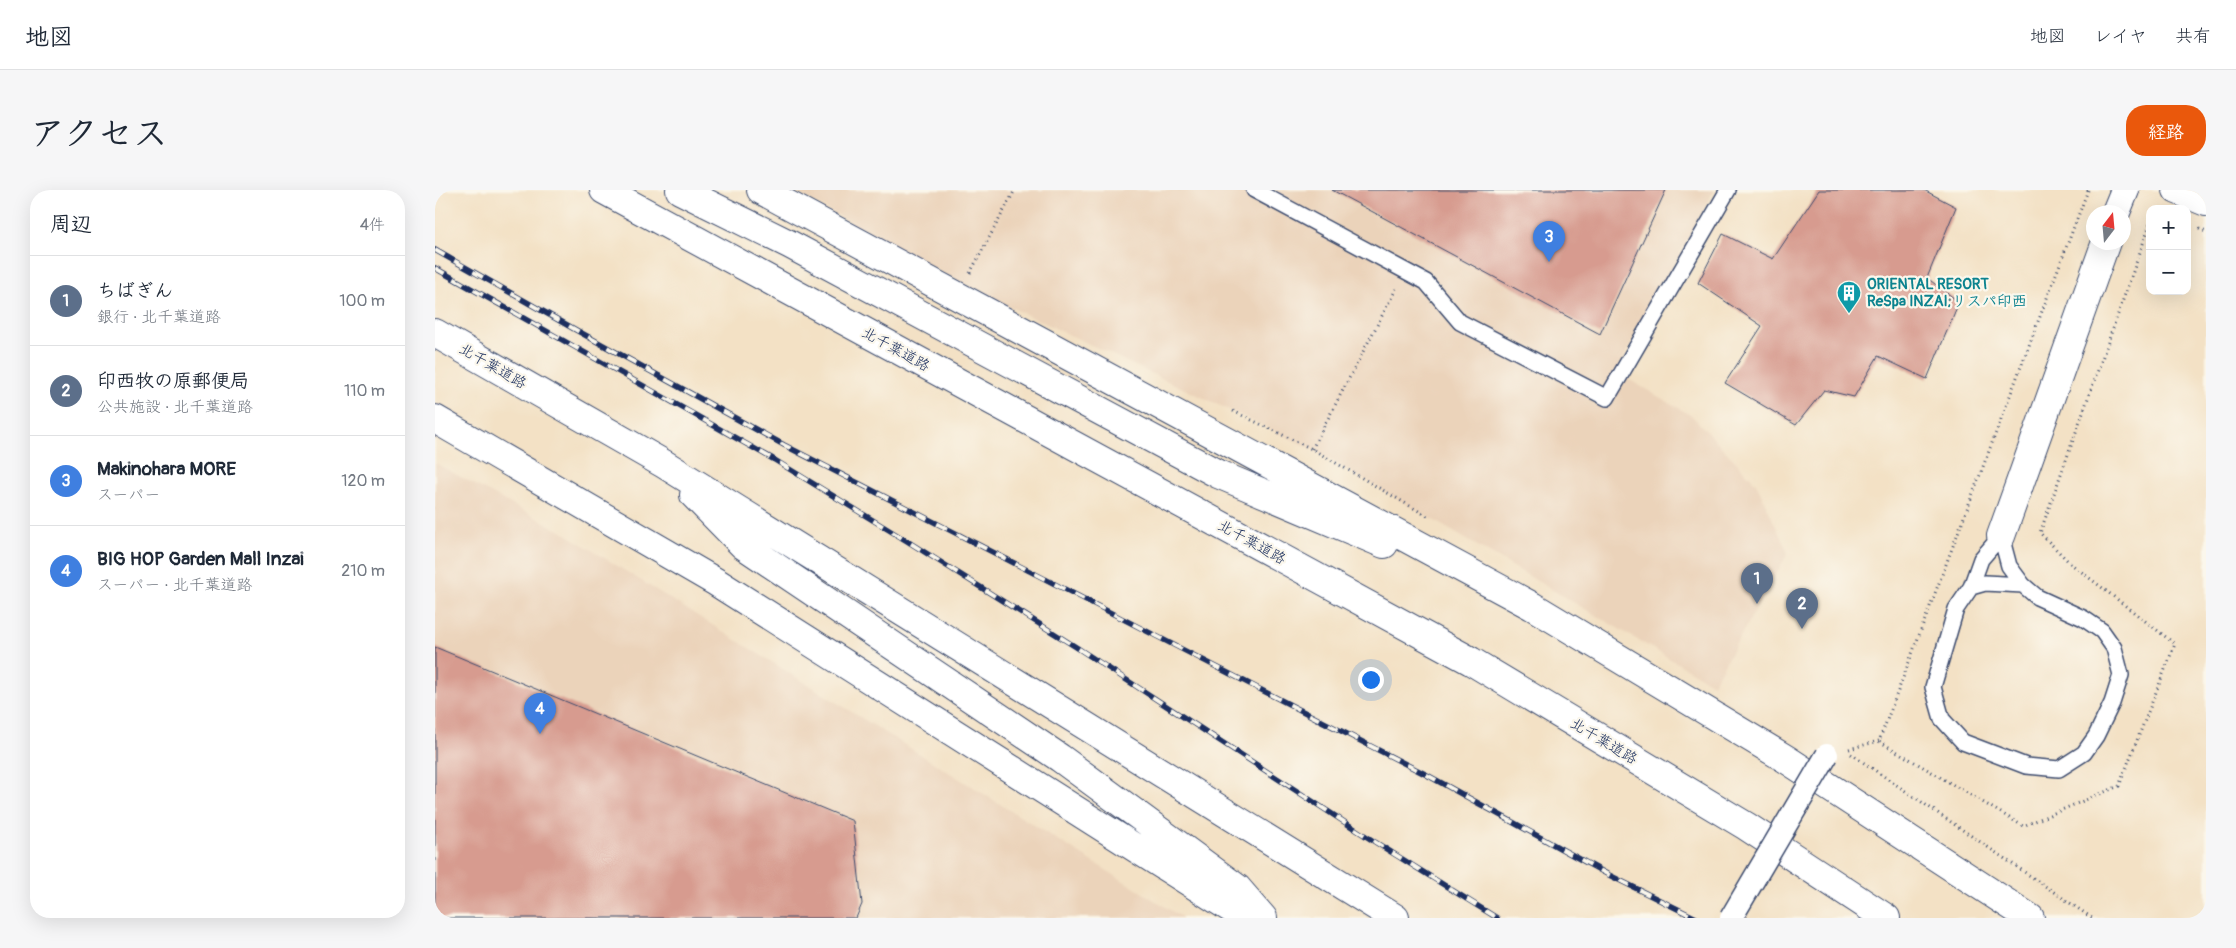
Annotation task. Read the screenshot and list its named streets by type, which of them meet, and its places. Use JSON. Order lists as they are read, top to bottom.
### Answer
{
  "streets": {
    "main road": ["北千葉道路"]
  },
  "places": {
    "building": ["ORIENTAL RESORT ReSpa INZAI;リスパ印西"]
  },
  "north": "top",
  "page": {
    "header": "地図",
    "nav": ["地図", "レイヤ", "共有"],
    "title": "アクセス",
    "buttons": "経路",
    "heading": ["周辺", "4件"],
    "map_buttons": ["+", "−"],
    "pins": [
      "3",
      "1",
      "2",
      "4"
    ],
    "list": [
      {
        "mark": "1",
        "name": "ちばぎん",
        "note": "銀行 · 北千葉道路",
        "value": "100 m"
      },
      {
        "mark": "2",
        "name": "印西牧の原郵便局",
        "note": "公共施設 · 北千葉道路",
        "value": "110 m"
      },
      {
        "mark": "3",
        "name": "Makinohara MORE",
        "note": "スーパー",
        "value": "120 m"
      },
      {
        "mark": "4",
        "name": "BIG HOP Garden Mall Inzai",
        "note": "スーパー · 北千葉道路",
        "value": "210 m"
      }
    ]
  }
}
